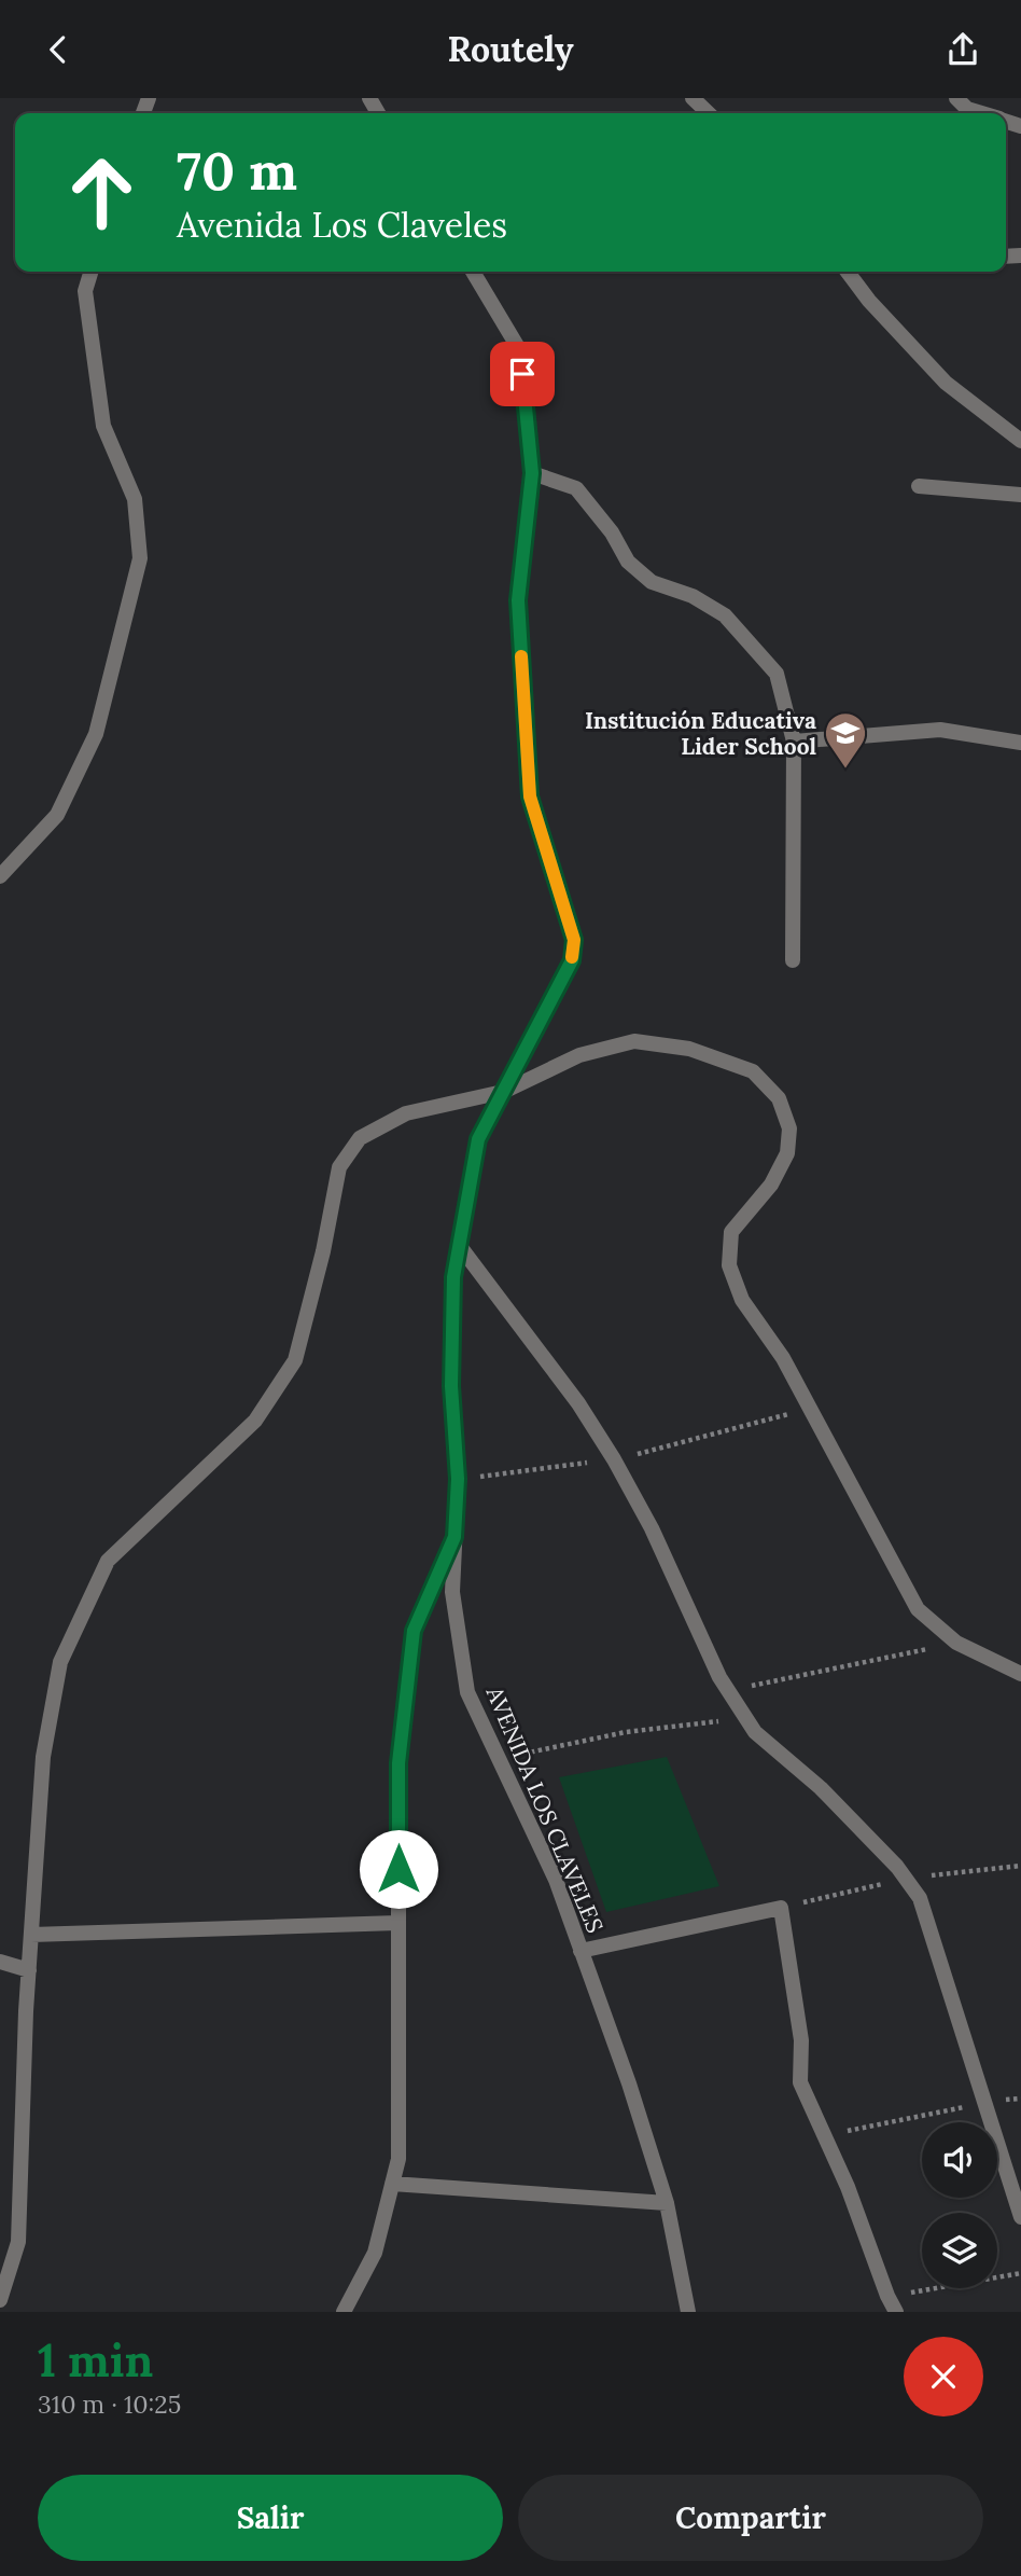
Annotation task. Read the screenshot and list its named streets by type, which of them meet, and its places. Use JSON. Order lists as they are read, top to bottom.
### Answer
{
  "streets": {
    "street": ["AVENIDA LOS CLAVELES"]
  },
  "places": {
    "school or university": ["Institución Educativa Lider School"]
  },
  "page": {
    "header": "Routely",
    "turn": ["70 m", "Avenida Los Claveles"],
    "heading": ["1 min", "310 m · 10:25"],
    "buttons": ["Salir", "Compartir"]
  }
}
